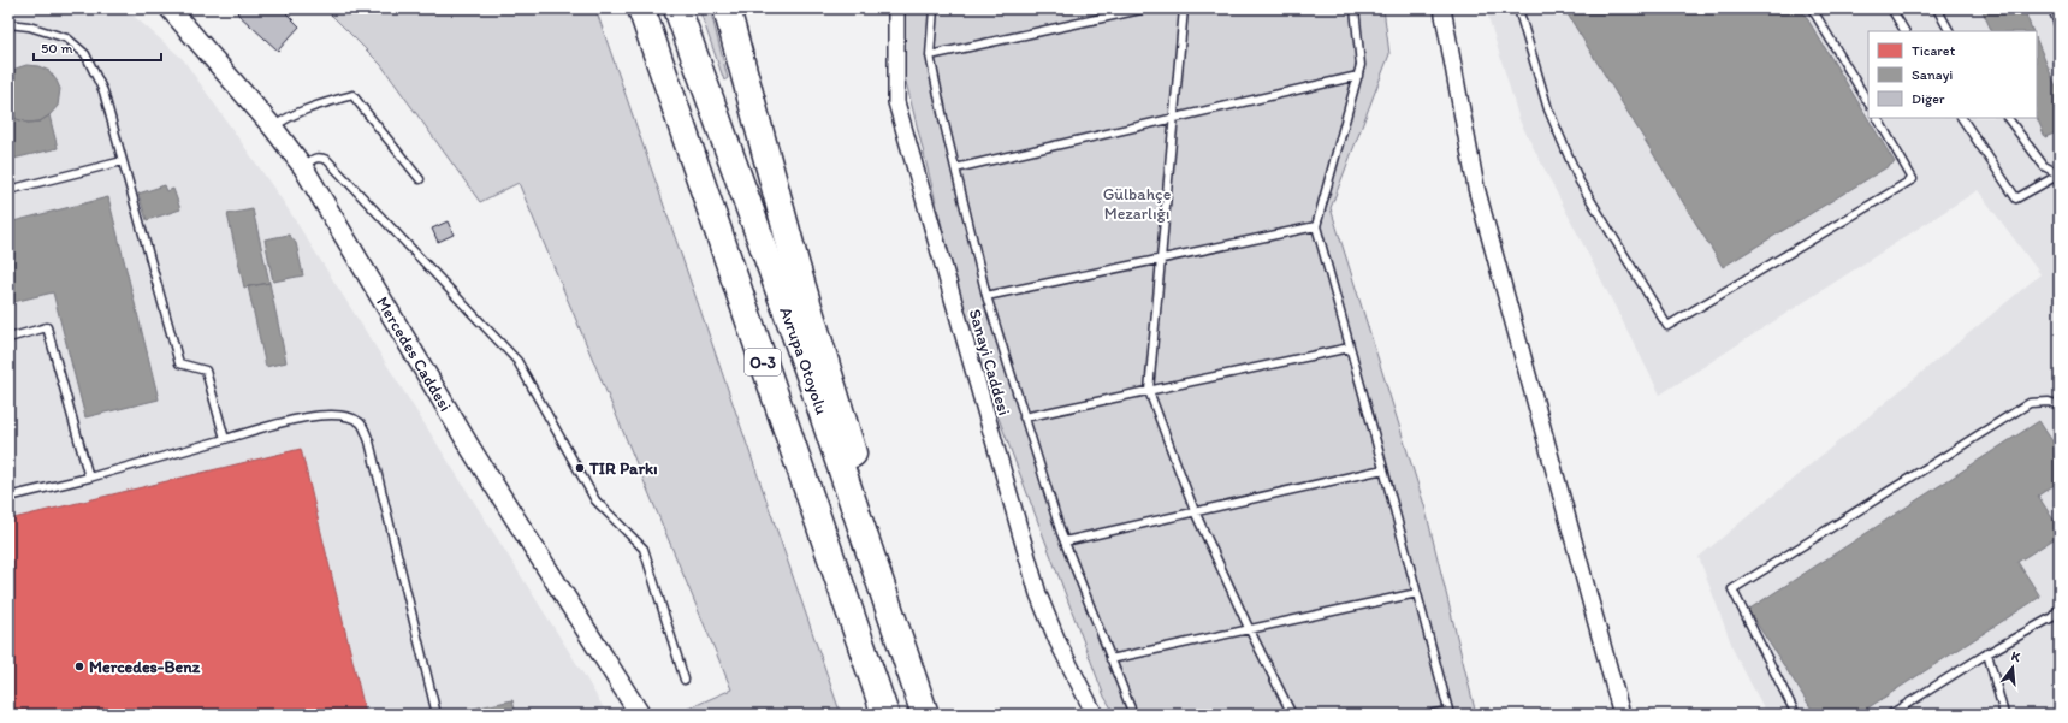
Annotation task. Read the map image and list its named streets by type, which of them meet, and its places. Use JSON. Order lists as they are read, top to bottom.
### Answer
{
  "streets": {
    "highway": ["Avrupa Otoyolu", "O-3"],
    "street": ["Mercedes Caddesi", "Sanayi Caddesi"]
  },
  "parks": ["Gülbahçe Mezarlığı"],
  "places": ["TIR Parkı", "Mercedes-Benz"],
  "legend": ["Ticaret", "Sanayi", "Diğer"],
  "scale_bar": "50 m",
  "north": "top"
}
